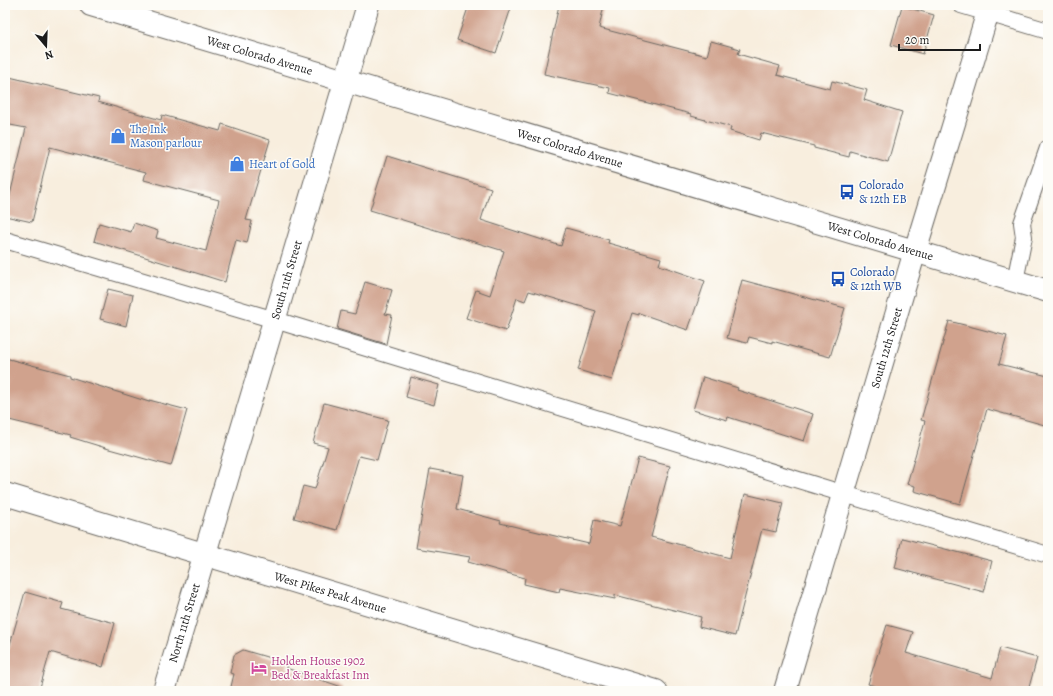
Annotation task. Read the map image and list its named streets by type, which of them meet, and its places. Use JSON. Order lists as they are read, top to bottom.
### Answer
{
  "streets": {
    "street": [
      "West Colorado Avenue",
      "South 11th Street",
      "South 12th Street",
      "West Pikes Peak Avenue",
      "North 11th Street"
    ]
  },
  "crossings": [
    ["West Colorado Avenue", "South 11th Street"],
    ["West Colorado Avenue", "South 12th Street"],
    ["South 11th Street", "West Pikes Peak Avenue"],
    ["South 11th Street", "North 11th Street"],
    ["West Pikes Peak Avenue", "North 11th Street"]
  ],
  "places": {
    "shop": ["The Ink Mason parlour", "Heart of Gold"],
    "bus stop": ["Colorado & 12th EB", "Colorado & 12th WB"],
    "hotel": ["Holden House 1902 Bed & Breakfast Inn"]
  },
  "scale_bar": "20 m",
  "north": "bottom"
}
